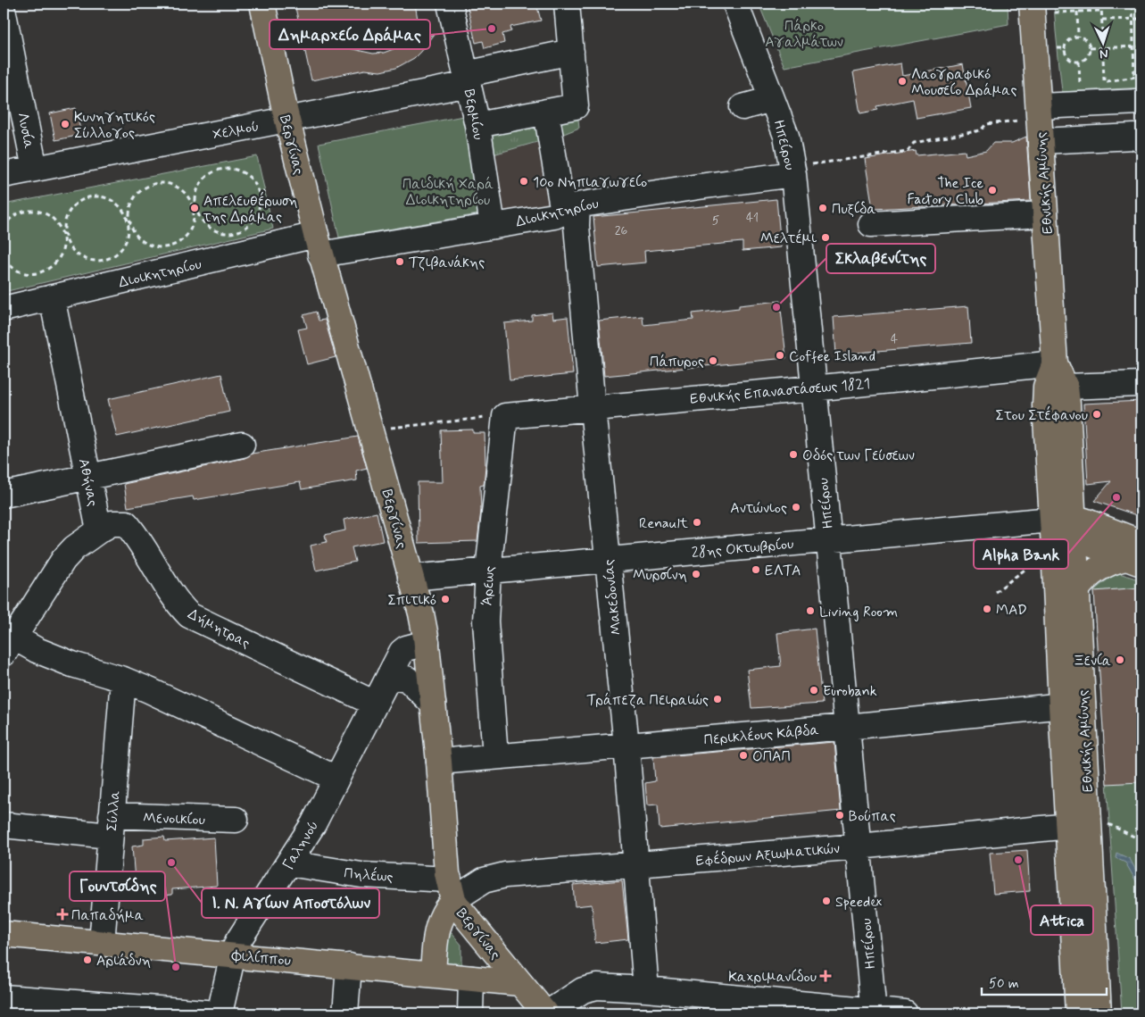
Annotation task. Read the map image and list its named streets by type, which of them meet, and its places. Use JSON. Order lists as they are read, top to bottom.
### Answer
{
  "streets": {
    "main road": ["Βεργίνας", "Εθνικής Αμύνης", "Φιλίππου"],
    "street": [
      "Βερμίου",
      "Χελμού",
      "Λυσία",
      "Ηπείρου",
      "Διοικητηρίου",
      "Εθνικής Επαναστάσεως 1821",
      "Αθήνας",
      "28ης Οκτωβρίου",
      "Άρεως",
      "Μακεδονίας",
      "Δήμητρας",
      "Περικλέους Κάβδα",
      "Σύλλα",
      "Μενοικίου",
      "Γαληνού",
      "Εφέδρων Αξιωματικών",
      "Πηλέως"
    ]
  },
  "crossings": [
    ["Βερμίου", "Χελμού"],
    ["Βερμίου", "Διοικητηρίου"],
    ["Χελμού", "Λυσία"],
    ["Χελμού", "Βεργίνας"],
    ["Βεργίνας", "Διοικητηρίου"],
    ["Βεργίνας", "28ης Οκτωβρίου"],
    ["Βεργίνας", "Περικλέους Κάβδα"],
    ["Βεργίνας", "Γαληνού"],
    ["Βεργίνας", "Εφέδρων Αξιωματικών"],
    ["Βεργίνας", "Πηλέως"],
    ["Βεργίνας", "Φιλίππου"],
    ["Ηπείρου", "Διοικητηρίου"],
    ["Ηπείρου", "Εθνικής Επαναστάσεως 1821"],
    ["Ηπείρου", "28ης Οκτωβρίου"],
    ["Ηπείρου", "Περικλέους Κάβδα"],
    ["Ηπείρου", "Εφέδρων Αξιωματικών"],
    ["Εθνικής Αμύνης", "Εθνικής Επαναστάσεως 1821"],
    ["Εθνικής Αμύνης", "28ης Οκτωβρίου"],
    ["Εθνικής Αμύνης", "Περικλέους Κάβδα"],
    ["Εθνικής Αμύνης", "Εφέδρων Αξιωματικών"],
    ["Διοικητηρίου", "Αθήνας"],
    ["Διοικητηρίου", "Μακεδονίας"],
    ["Εθνικής Επαναστάσεως 1821", "Άρεως"],
    ["Εθνικής Επαναστάσεως 1821", "Μακεδονίας"],
    ["Αθήνας", "Δήμητρας"],
    ["28ης Οκτωβρίου", "Άρεως"],
    ["28ης Οκτωβρίου", "Μακεδονίας"],
    ["Άρεως", "Περικλέους Κάβδα"],
    ["Μακεδονίας", "Περικλέους Κάβδα"],
    ["Μακεδονίας", "Εφέδρων Αξιωματικών"],
    ["Δήμητρας", "Γαληνού"],
    ["Σύλλα", "Μενοικίου"],
    ["Σύλλα", "Φιλίππου"],
    ["Γαληνού", "Πηλέως"],
    ["Γαληνού", "Φιλίππου"],
    ["Εφέδρων Αξιωματικών", "Πηλέως"]
  ],
  "parks": ["Πάρκο Αγαλμάτων", "Παιδική Χαρά Διοικητηρίου"],
  "places": {
    "other": [
      "Δημαρχείο Δράμας",
      "Λαογραφικό Μουσείο Δράμας",
      "Κυνηγητικός Σύλλογος",
      "10ο Νηπιαγωγείο",
      "The Ice Factory Club",
      "Απελευθέρωση της Δράμας",
      "Πυξίδα",
      "Μελτέμι",
      "Τζιβανάκης",
      "Σκλαβενίτης",
      "Coffee Island",
      "Πάπυρος",
      "Στου Στέφανου",
      "Οδός των Γεύσεων",
      "Alpha Bank",
      "Αντώνιος",
      "Renault",
      "ΕΛΤΑ",
      "Μυρσίνη",
      "Σπιτικό",
      "MAD",
      "Living Room",
      "Ξενία",
      "Eurobank",
      "Τράπεζα Πειραιώς",
      "ΟΠΑΠ",
      "Βούπας",
      "Attica",
      "Ι. Ν. Αγίων Αποστόλων",
      "Speedex",
      "Αριάδνη",
      "Γουντσίδης"
    ],
    "health": ["Παπαδήμα", "Καχριμανίδου"]
  },
  "house_numbers": [
    "41",
    "5",
    "26",
    "4"
  ],
  "scale_bar": "50 m",
  "north": "bottom"
}
